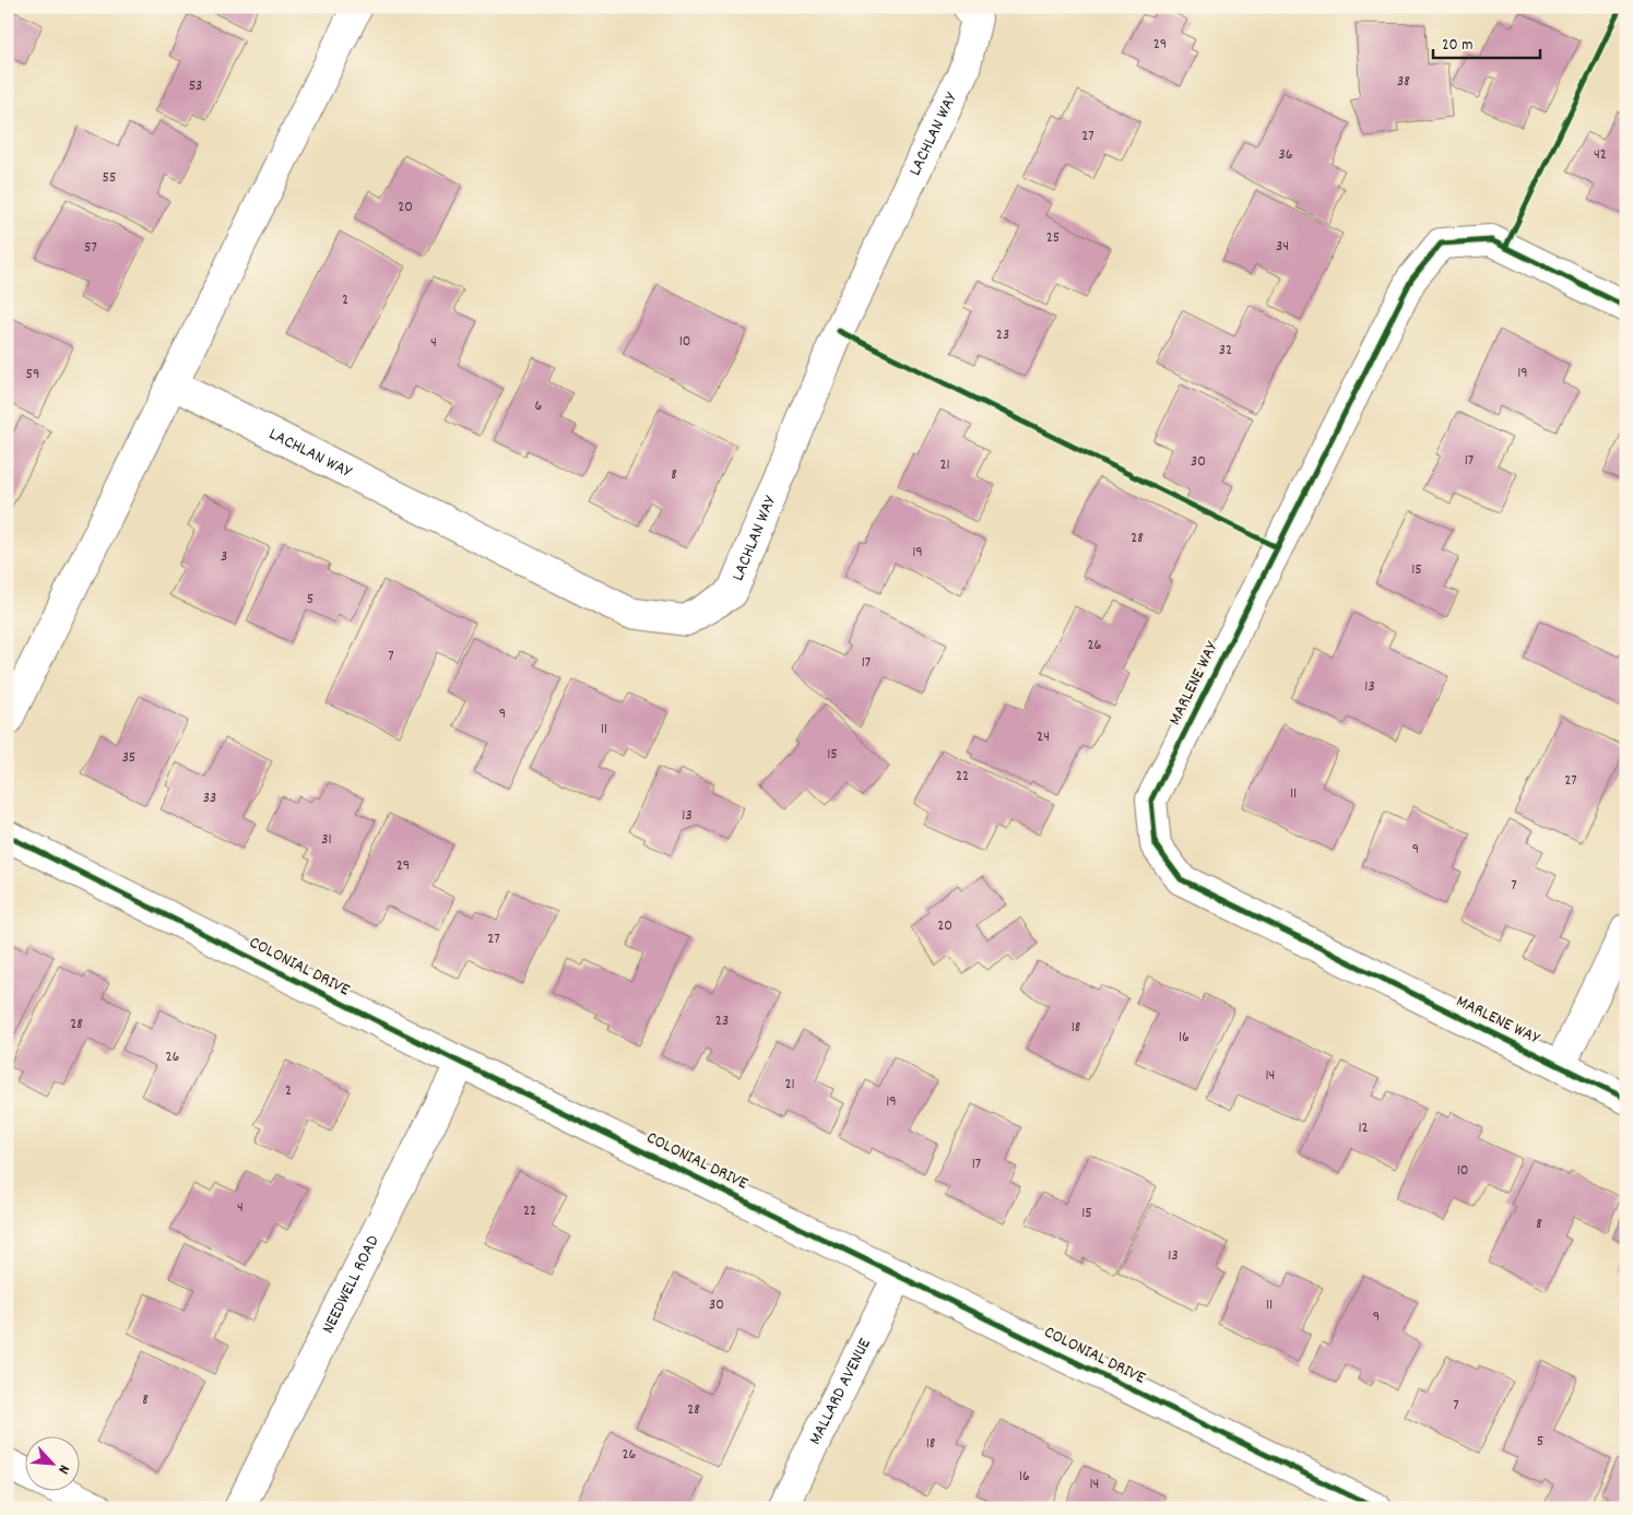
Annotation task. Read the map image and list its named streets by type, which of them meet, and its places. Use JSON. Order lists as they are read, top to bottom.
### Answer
{
  "streets": {
    "street": [
      "LACHLAN WAY",
      "MARLENE WAY",
      "COLONIAL DRIVE",
      "NEEDWELL ROAD",
      "MALLARD AVENUE"
    ]
  },
  "crossings": [
    ["COLONIAL DRIVE", "NEEDWELL ROAD"],
    ["COLONIAL DRIVE", "MALLARD AVENUE"]
  ],
  "house_numbers": [
    "29",
    "38",
    "53",
    "27",
    "36",
    "42",
    "55",
    "20",
    "25",
    "34",
    "57",
    "2",
    "23",
    "10",
    "4",
    "32",
    "19",
    "59",
    "6",
    "17",
    "30",
    "21",
    "8",
    "28",
    "19",
    "3",
    "15",
    "5",
    "26",
    "7",
    "17",
    "13",
    "9",
    "11",
    "24",
    "15",
    "35",
    "22",
    "27",
    "11",
    "33",
    "13",
    "31",
    "9",
    "29",
    "7",
    "20",
    "27",
    "23",
    "28",
    "18",
    "16",
    "26",
    "14",
    "21",
    "2",
    "19",
    "12",
    "17",
    "10",
    "4",
    "22",
    "15",
    "8",
    "13",
    "30",
    "11",
    "9",
    "8",
    "7",
    "28",
    "5",
    "18",
    "26",
    "16",
    "14"
  ],
  "scale_bar": "20 m",
  "north": "bottom right"
}
